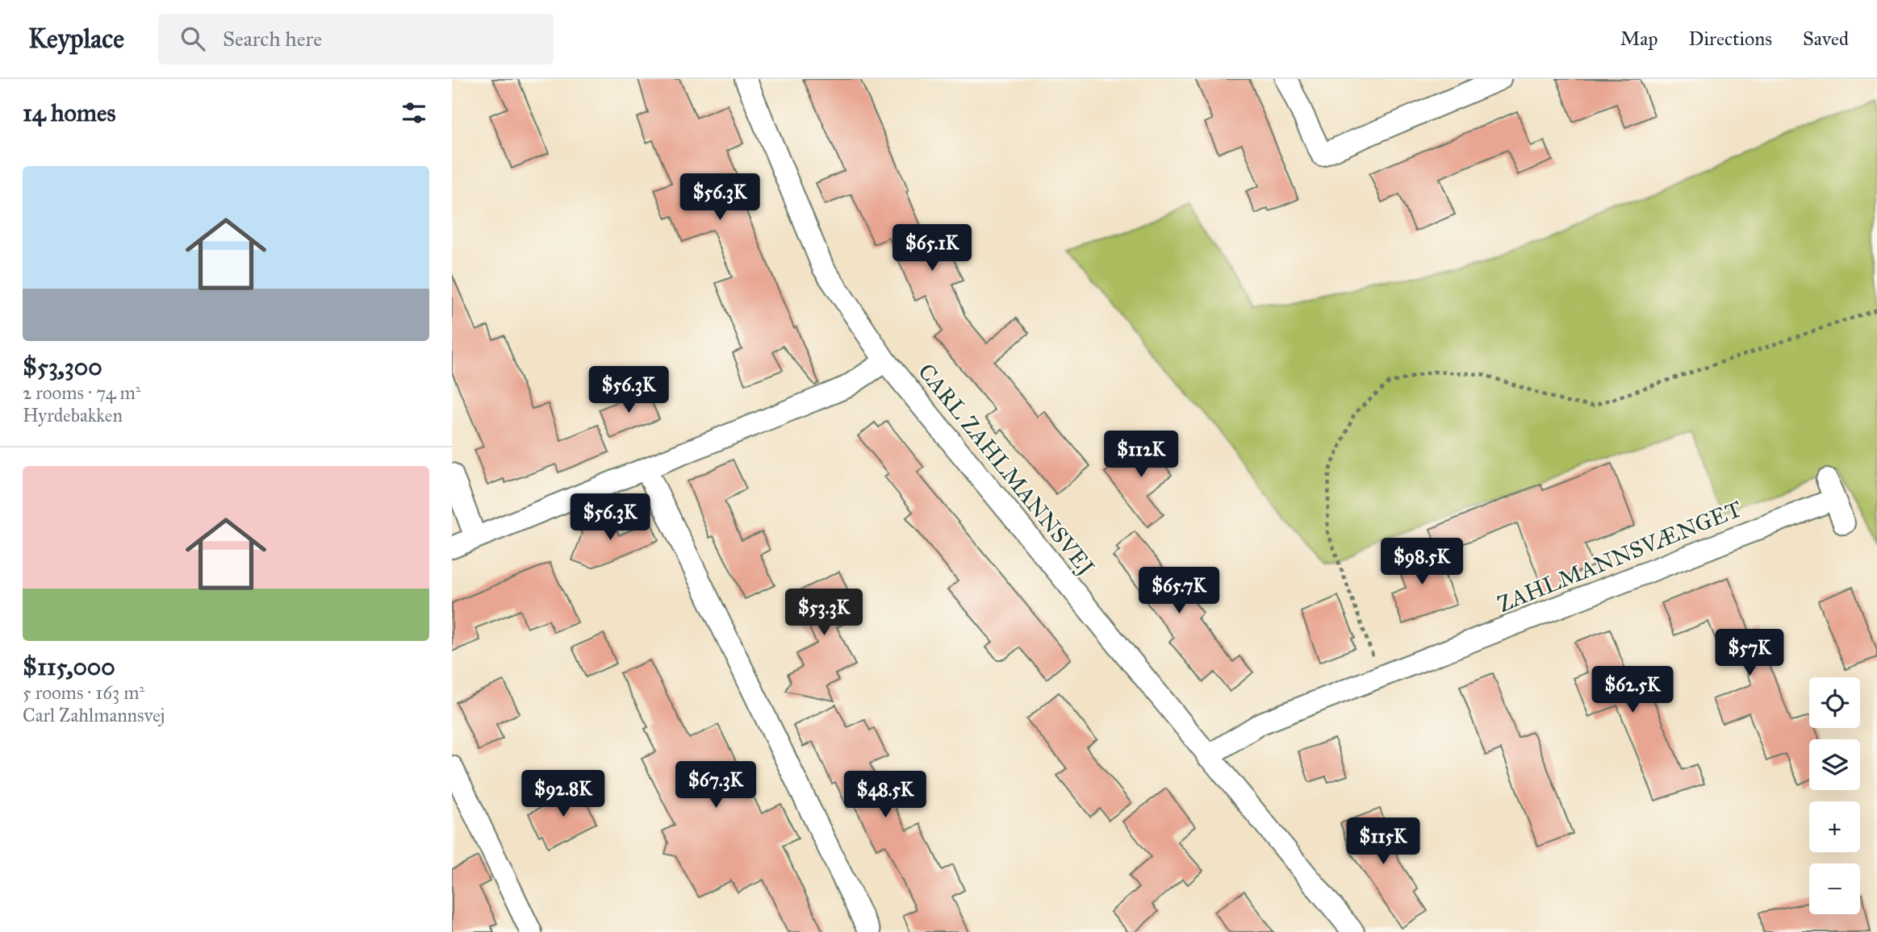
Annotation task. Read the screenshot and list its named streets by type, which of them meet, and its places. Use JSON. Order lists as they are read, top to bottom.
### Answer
{
  "streets": {
    "street": ["CARL ZAHLMANNSVEJ", "ZAHLMANNSVÆNGET"]
  },
  "crossings": [
    ["CARL ZAHLMANNSVEJ", "ZAHLMANNSVÆNGET"]
  ],
  "page": {
    "header": "Keyplace",
    "search": "Search here",
    "nav": ["Map", "Directions", "Saved"],
    "heading": "14 homes",
    "list": [
      {
        "name": "$53,300",
        "note": "2 rooms · 74 m² · Hyrdebakken"
      },
      {
        "name": "$115,000",
        "note": "5 rooms · 163 m² · Carl Zahlmannsvej"
      }
    ],
    "price": [
      "$56.3K",
      "$65.1K",
      "$56.3K",
      "$112K",
      "$56.3K",
      "$98.5K",
      "$65.7K",
      "$53.3K",
      "$57K",
      "$62.5K",
      "$67.3K",
      "$92.8K",
      "$48.5K",
      "$115K"
    ],
    "map_buttons": ["+", "−"]
  }
}
